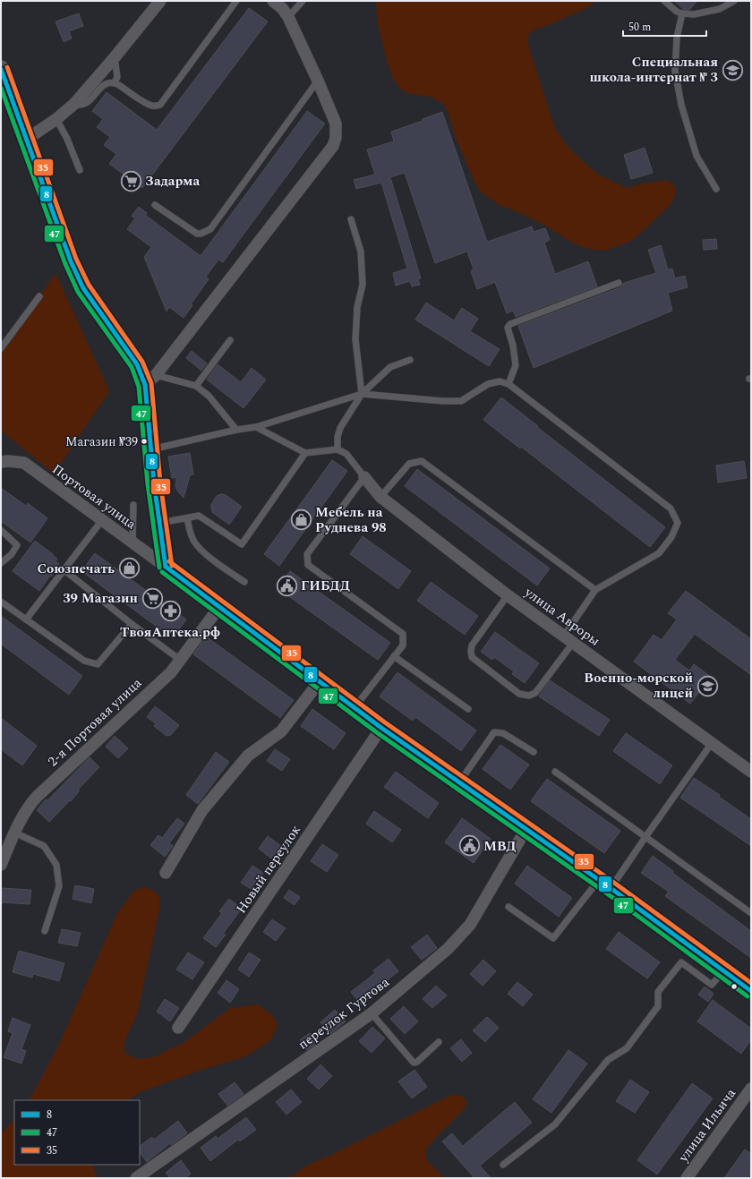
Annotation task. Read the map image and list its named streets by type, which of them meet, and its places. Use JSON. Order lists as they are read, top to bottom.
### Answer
{
  "streets": {
    "street": [
      "Портовая улица",
      "улица Авроры",
      "2-я Портовая улица",
      "Новый переулок",
      "переулок Гуртова",
      "улица Ильича"
    ]
  },
  "places": {
    "school or university": ["Специальная школа-интернат № 3", "Военно-морской лицей"],
    "supermarket": ["Задарма", "39 Магазин"],
    "other": ["Магазин №39"],
    "shop": ["Мебель на Руднева 98", "Союзпечать"],
    "public building": ["ГИБДД", "МВД"],
    "pharmacy": ["ТвояАптека.рф"]
  },
  "lines": ["transit line 35", "transit line 8", "transit line 47"],
  "legend": ["8", "47", "35"],
  "scale_bar": "50 m"
}
